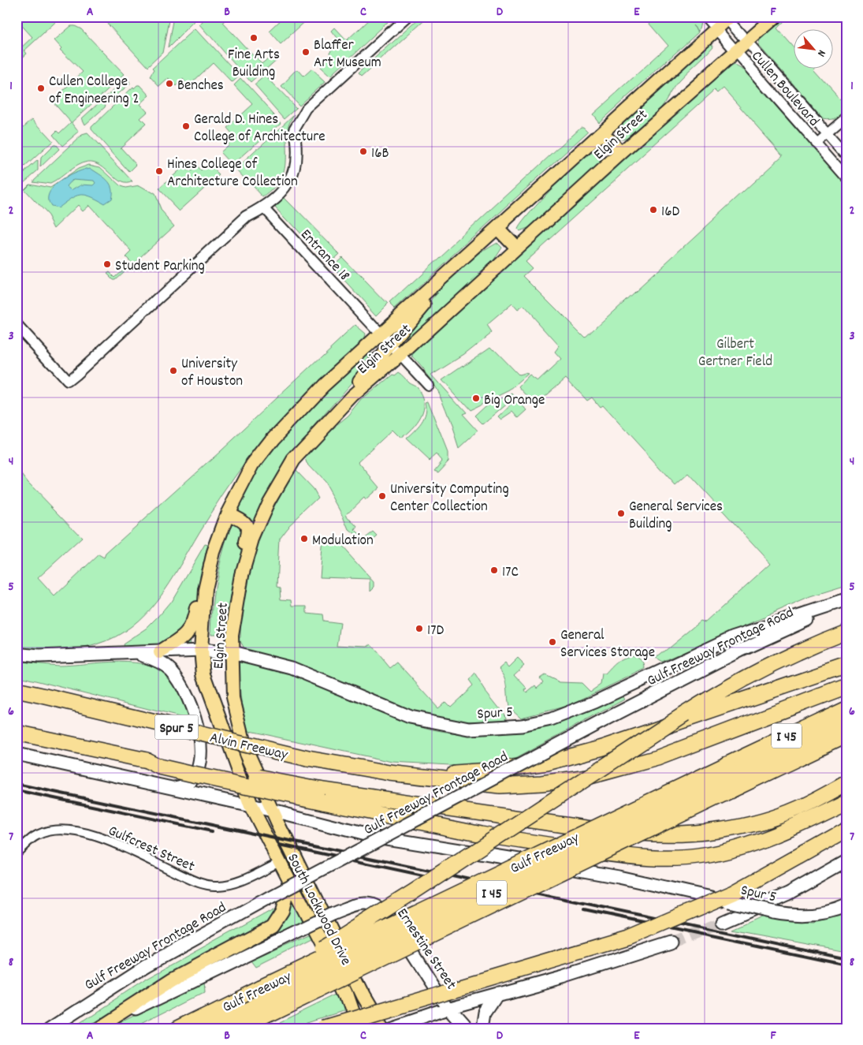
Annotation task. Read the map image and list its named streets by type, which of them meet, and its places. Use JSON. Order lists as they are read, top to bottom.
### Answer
{
  "streets": {
    "highway": [
      "Spur 5",
      "I 45",
      "Alvin Freeway",
      "Gulf Freeway"
    ],
    "main road": [
      "Elgin Street",
      "Gulf Freeway Frontage Road",
      "South Lockwood Drive",
      "Ernestine Street"
    ],
    "street": ["Cullen Boulevard", "Entrance 18", "Gulfcrest Street"]
  },
  "crossings": [
    ["Cullen Boulevard", "Elgin Street"],
    ["Elgin Street", "Entrance 18"],
    ["Elgin Street", "Spur 5"],
    ["Elgin Street", "South Lockwood Drive"],
    ["Gulf Freeway Frontage Road", "Spur 5"],
    ["Spur 5", "South Lockwood Drive"],
    ["Gulfcrest Street", "South Lockwood Drive"]
  ],
  "parks": ["Gilbert Gertner Field"],
  "places": [
    "Fine Arts Building",
    "Blaffer Art Museum",
    "Benches",
    "Cullen College of Engineering 2",
    "Gerald D. Hines College of Architecture",
    "16B",
    "Hines College of Architecture Collection",
    "16D",
    "Student Parking",
    "University of Houston",
    "Big Orange",
    "University Computing Center Collection",
    "General Services Building",
    "Modulation",
    "17C",
    "17D",
    "General Services Storage"
  ],
  "north": "bottom right",
  "grid": {
    "columns": [
      "A",
      "B",
      "C",
      "D",
      "E",
      "F"
    ],
    "rows": [
      "1",
      "2",
      "3",
      "4",
      "5",
      "6",
      "7",
      "8"
    ]
  }
}
